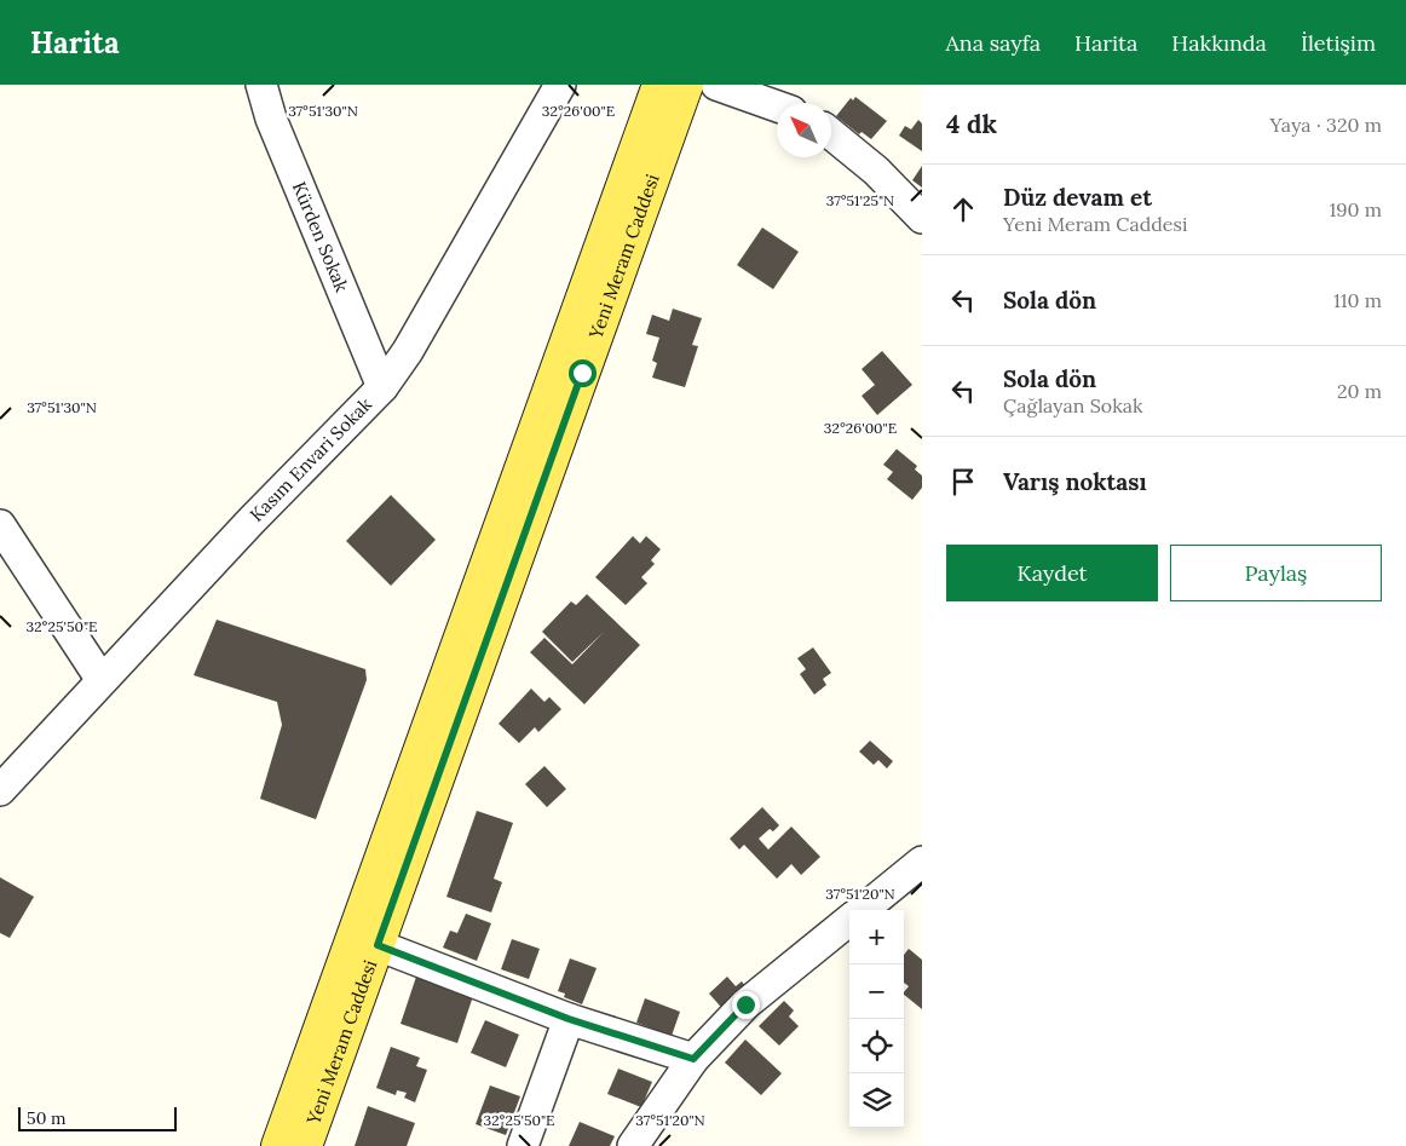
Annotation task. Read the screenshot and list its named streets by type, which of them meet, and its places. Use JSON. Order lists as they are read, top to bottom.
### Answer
{
  "streets": {
    "main road": ["Yeni Meram Caddesi"],
    "street": ["Kürden Sokak", "Kasım Envari Sokak"]
  },
  "crossings": [
    ["Kürden Sokak", "Kasım Envari Sokak"]
  ],
  "scale_bar": "50 m",
  "north": "top left",
  "page": {
    "header": "Harita",
    "nav": [
      "Ana sayfa",
      "Harita",
      "Hakkında",
      "İletişim"
    ],
    "heading": ["4 dk", "Yaya · 320 m"],
    "list": [
      ["Düz devam et", "Yeni Meram Caddesi", "190 m"],
      ["Sola dön", "110 m"],
      ["Sola dön", "Çağlayan Sokak", "20 m"],
      "Varış noktası"
    ],
    "buttons": ["Kaydet", "Paylaş"],
    "map_buttons": ["+", "−"],
    "scale": "50 m"
  },
  "coordinates": [
    "32°26'00\"E",
    "37°51'30\"N",
    "37°51'25\"N",
    "32°25'50\"E",
    "37°51'20\"N"
  ]
}
